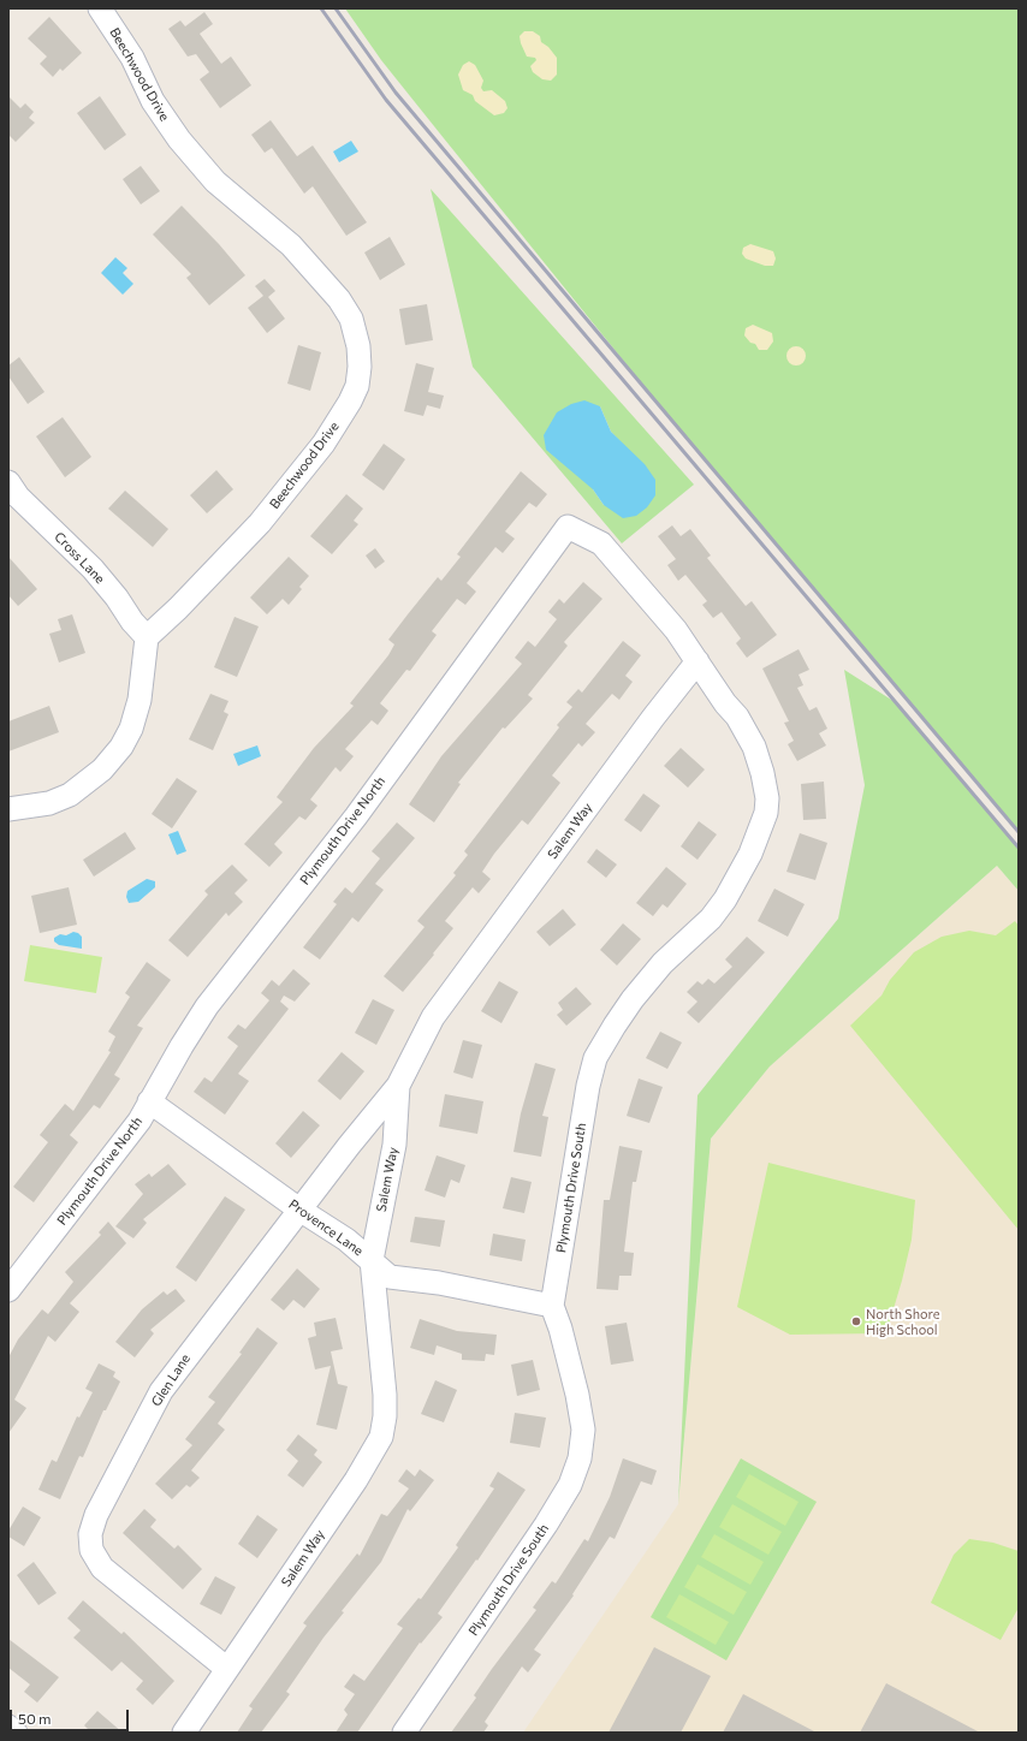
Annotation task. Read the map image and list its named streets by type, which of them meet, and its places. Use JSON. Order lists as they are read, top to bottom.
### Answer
{
  "streets": {
    "street": [
      "Beechwood Drive",
      "Cross Lane",
      "Plymouth Drive North",
      "Salem Way",
      "Plymouth Drive South",
      "Provence Lane",
      "Glen Lane"
    ]
  },
  "crossings": [
    ["Beechwood Drive", "Cross Lane"],
    ["Plymouth Drive North", "Salem Way"],
    ["Plymouth Drive North", "Plymouth Drive South"],
    ["Plymouth Drive North", "Provence Lane"],
    ["Salem Way", "Plymouth Drive South"],
    ["Salem Way", "Provence Lane"],
    ["Salem Way", "Glen Lane"],
    ["Plymouth Drive South", "Provence Lane"],
    ["Provence Lane", "Glen Lane"]
  ],
  "places": ["North Shore High School"],
  "scale_bar": "50 m"
}
